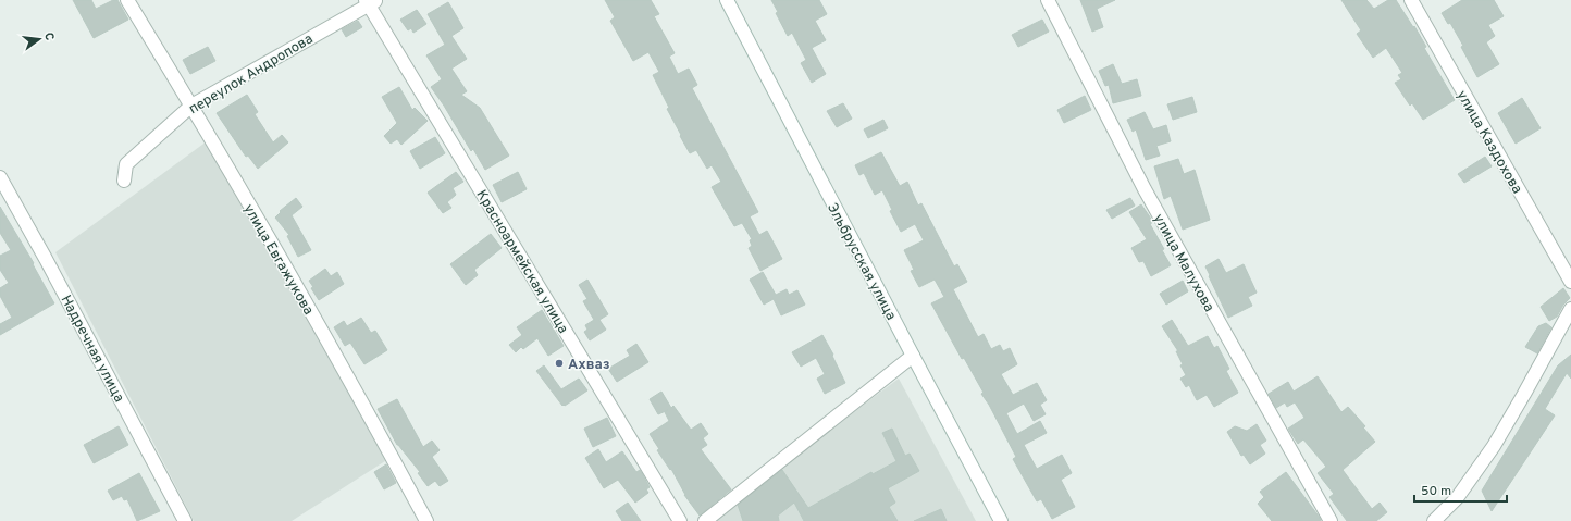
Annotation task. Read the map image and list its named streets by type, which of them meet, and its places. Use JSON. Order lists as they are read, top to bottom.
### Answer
{
  "streets": {
    "street": [
      "переулок Андропова",
      "улица Каздохова",
      "улица Евгажукова",
      "Красноармейская улица",
      "Эльбрусская улица",
      "улица Малухова",
      "Надречная улица"
    ]
  },
  "crossings": [
    ["переулок Андропова", "улица Евгажукова"],
    ["переулок Андропова", "Красноармейская улица"]
  ],
  "places": ["Ахваз"],
  "scale_bar": "50 m",
  "north": "right"
}
